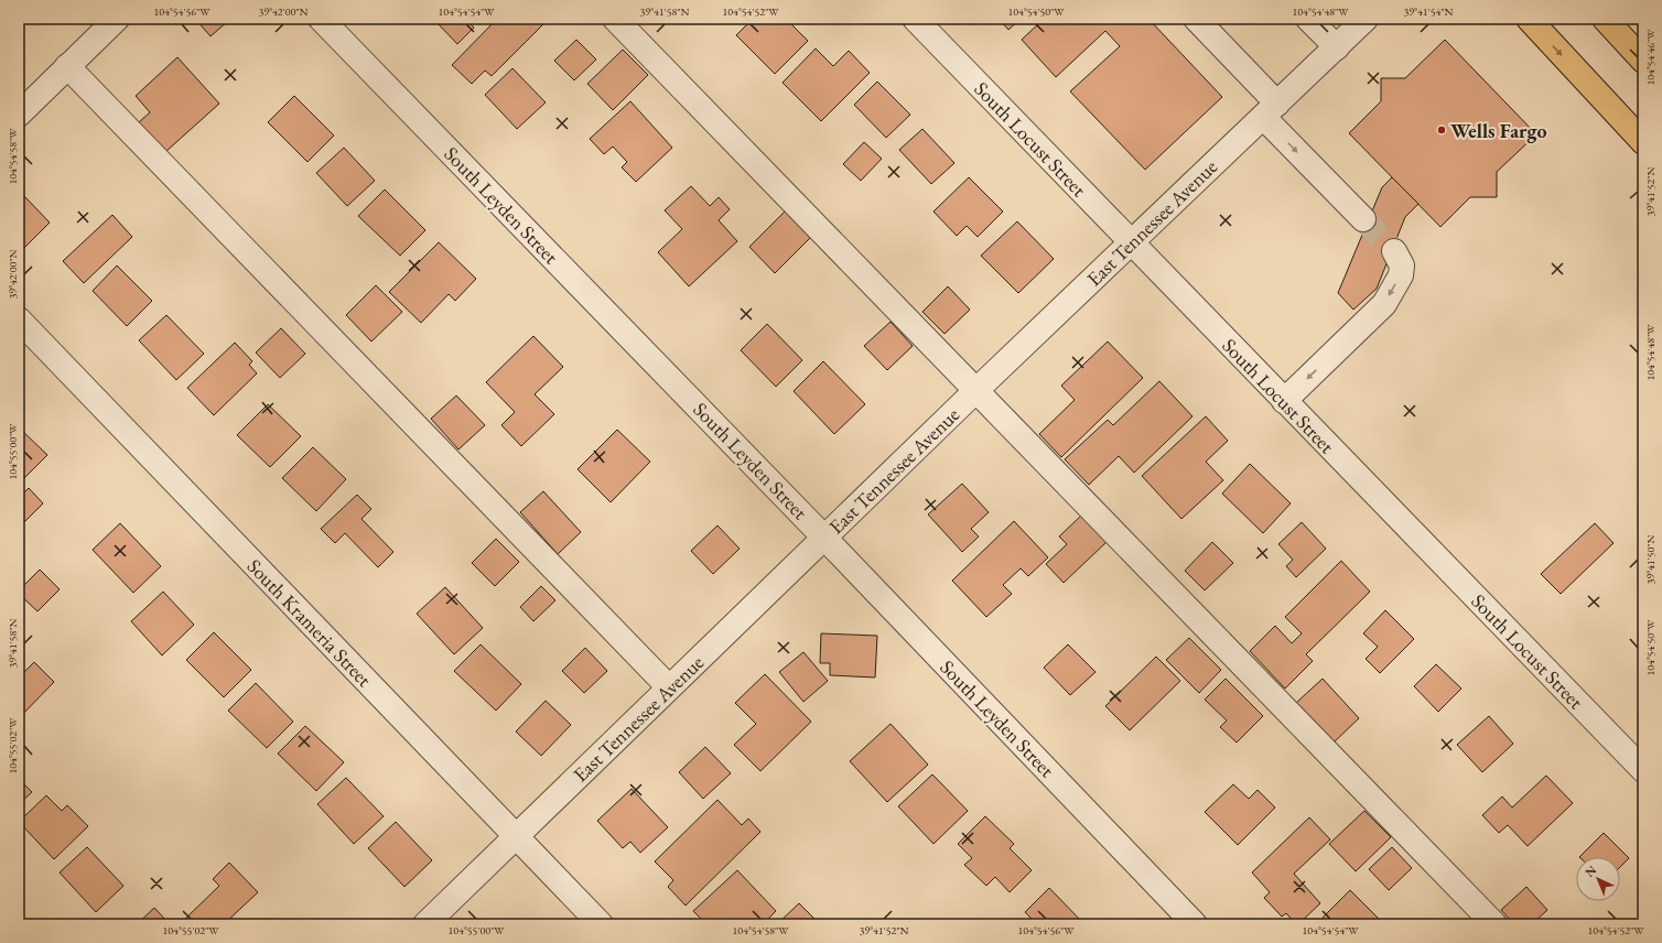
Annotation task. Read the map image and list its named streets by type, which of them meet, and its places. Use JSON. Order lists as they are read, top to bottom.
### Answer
{
  "streets": {
    "street": [
      "South Locust Street",
      "South Leyden Street",
      "East Tennessee Avenue",
      "South Krameria Street"
    ]
  },
  "crossings": [
    ["South Locust Street", "East Tennessee Avenue"],
    ["South Leyden Street", "East Tennessee Avenue"],
    ["East Tennessee Avenue", "South Krameria Street"]
  ],
  "places": ["Wells Fargo"],
  "north": "top left",
  "coordinates": [
    "104°54'56\"W",
    "39°42'00\"N",
    "104°54'54\"W",
    "39°41'58\"N",
    "104°54'52\"W",
    "104°54'50\"W",
    "104°54'48\"W",
    "39°41'54\"N",
    "104°54'46\"W",
    "104°54'58\"W",
    "39°41'52\"N",
    "104°55'00\"W",
    "39°41'50\"N",
    "104°55'02\"W"
  ]
}
